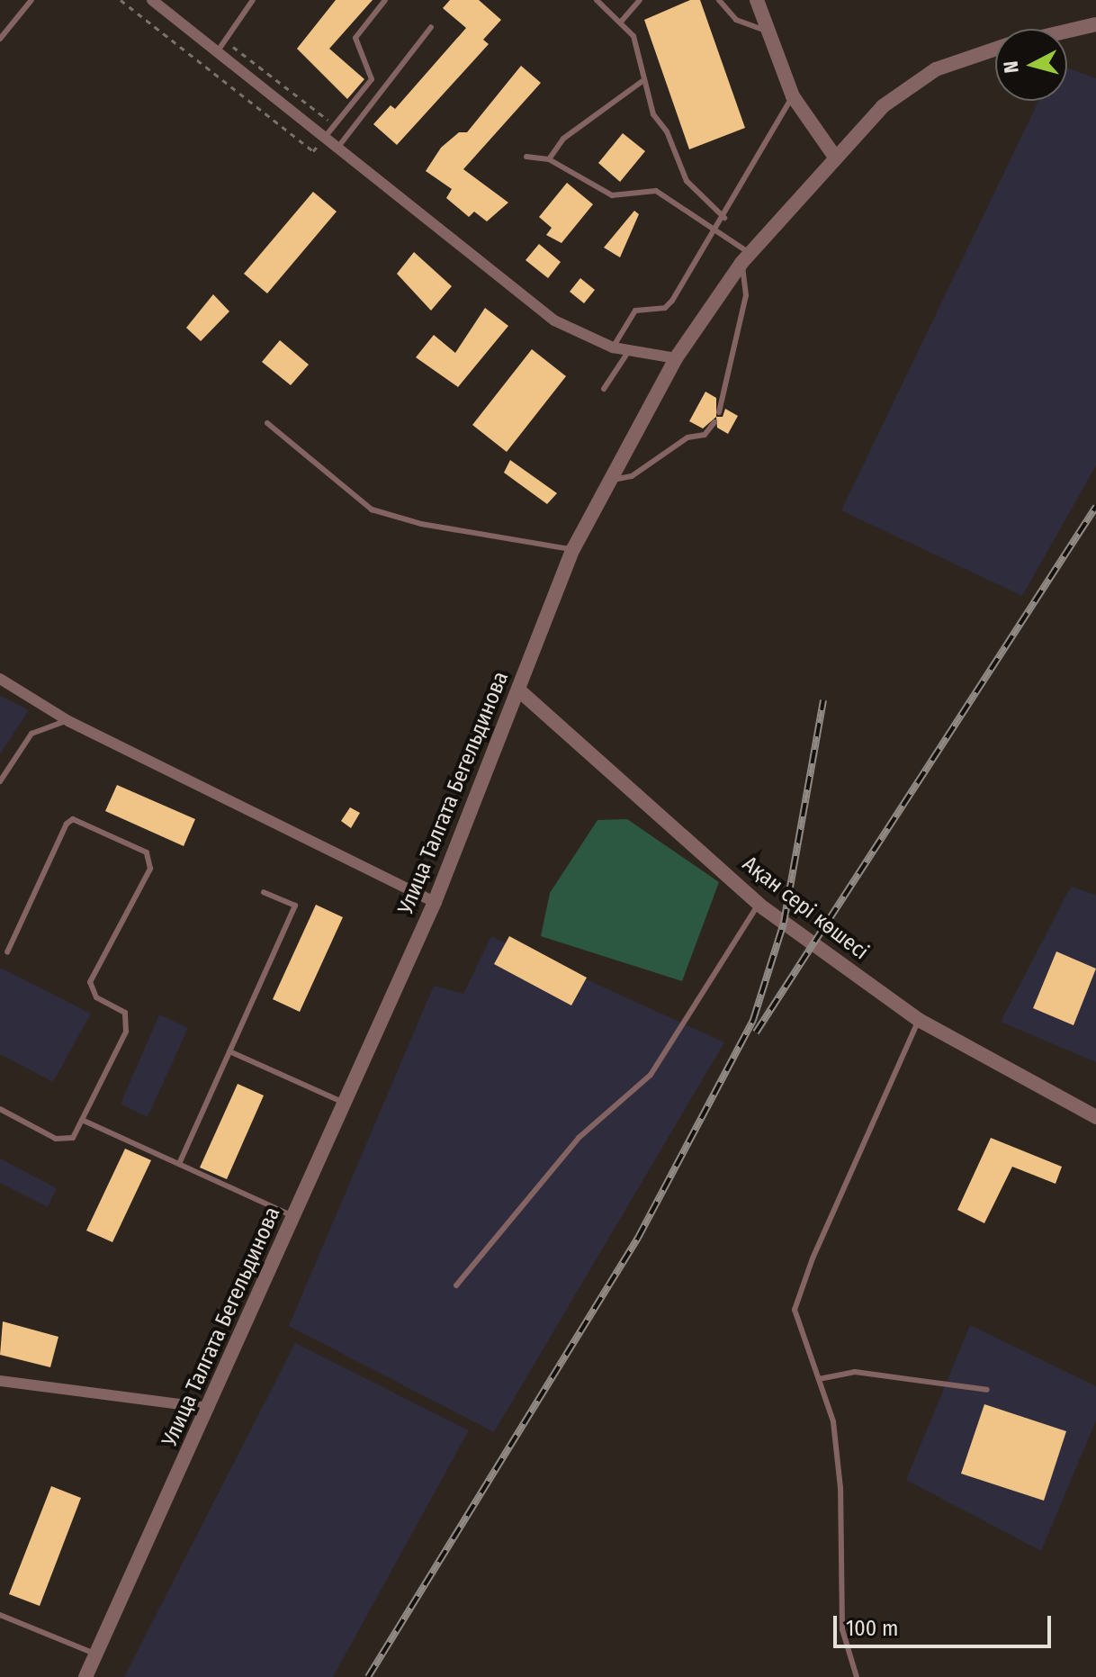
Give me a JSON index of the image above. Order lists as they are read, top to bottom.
{
  "streets": {
    "street": ["Улица Талгата Бегельдинова", "Ақан сері көшесі"]
  },
  "crossings": [
    ["Улица Талгата Бегельдинова", "Ақан сері көшесі"]
  ],
  "scale_bar": "100 m",
  "north": "left"
}
